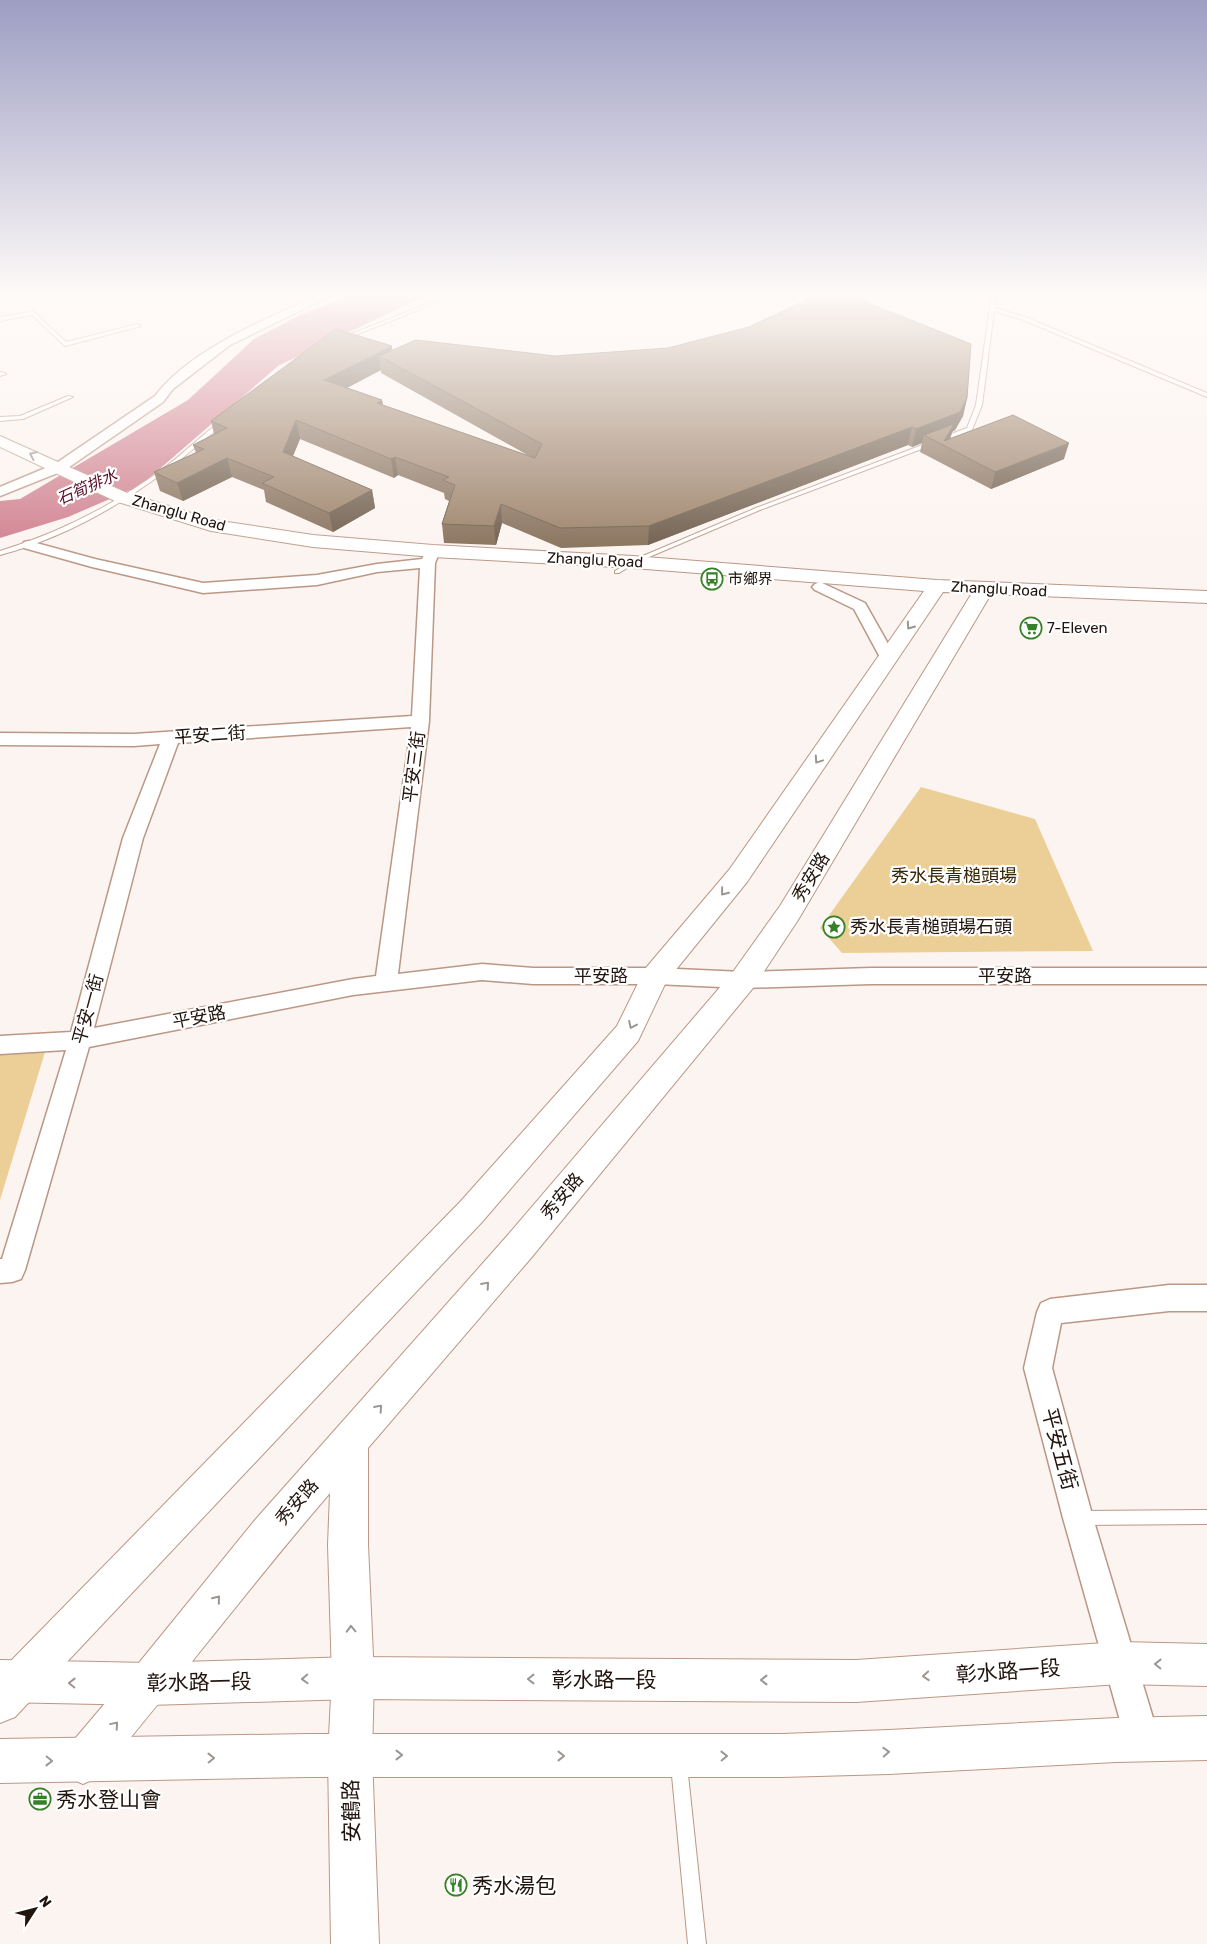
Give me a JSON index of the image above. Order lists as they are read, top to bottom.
{
  "streets": {
    "main road": [
      "Zhanglu Road",
      "秀安路",
      "彰水路一段",
      "安鶴路"
    ],
    "street": [
      "平安二街",
      "平安三街",
      "平安路",
      "平安一街",
      "平安五街"
    ]
  },
  "crossings": [
    ["Zhanglu Road", "平安三街"],
    ["Zhanglu Road", "秀安路"],
    ["平安二街", "平安三街"],
    ["平安二街", "平安一街"],
    ["平安三街", "平安路"],
    ["秀安路", "平安路"],
    ["秀安路", "彰水路一段"],
    ["秀安路", "安鶴路"],
    ["平安路", "平安一街"],
    ["平安五街", "彰水路一段"],
    ["彰水路一段", "安鶴路"]
  ],
  "one_way": ["安鶴路"],
  "water": ["石筍排水"],
  "parks": ["秀水長青槌頭場"],
  "places": {
    "bus stop": ["市鄉界"],
    "supermarket": ["7-Eleven"],
    "place": ["秀水長青槌頭場石頭"],
    "office": ["秀水登山會"],
    "restaurant": ["秀水湯包"]
  },
  "north": "top right"
}
